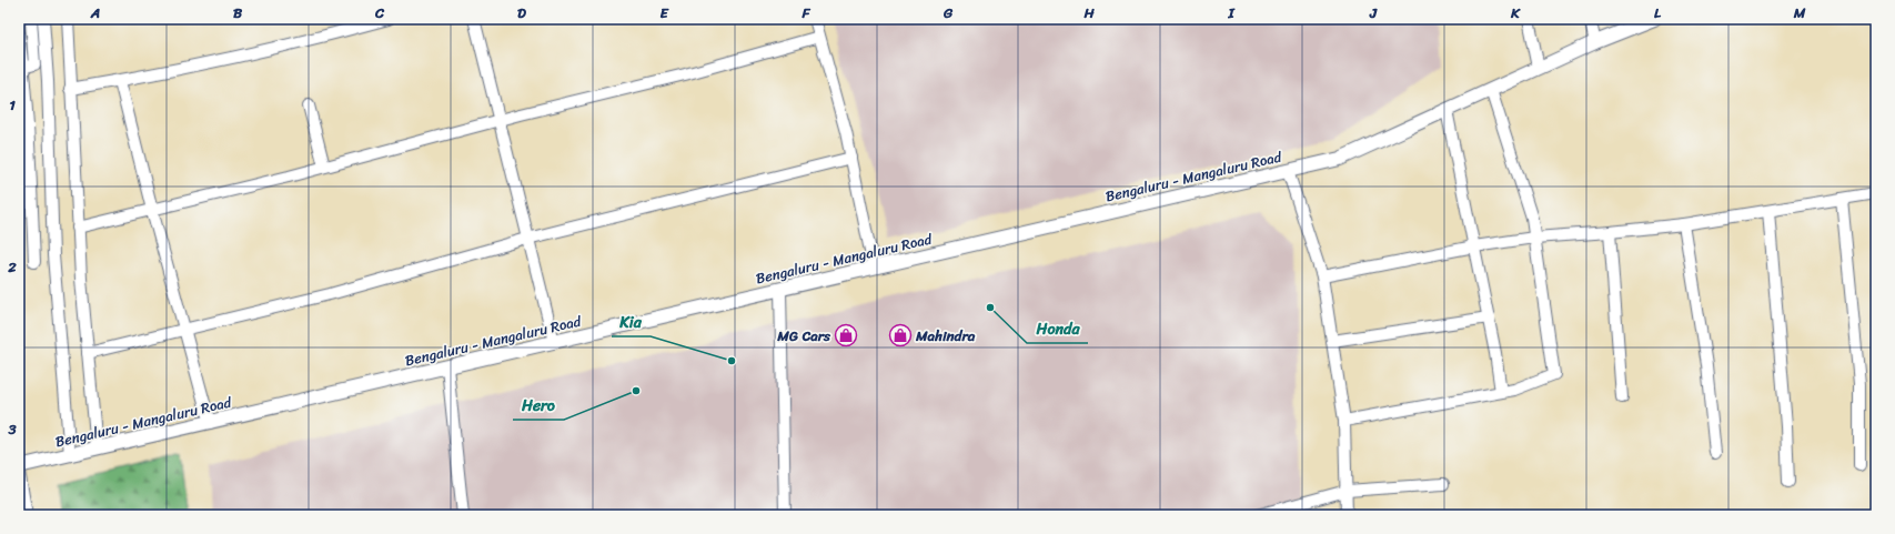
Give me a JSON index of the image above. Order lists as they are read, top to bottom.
{
  "streets": {
    "street": ["Bengaluru - Mangaluru Road"]
  },
  "places": {
    "other": ["Honda", "Kia", "Hero"],
    "shop": ["MG Cars", "Mahindra"]
  },
  "grid": {
    "columns": [
      "A",
      "B",
      "C",
      "D",
      "E",
      "F",
      "G",
      "H",
      "I",
      "J",
      "K",
      "L",
      "M"
    ],
    "rows": ["1", "2", "3"]
  }
}
